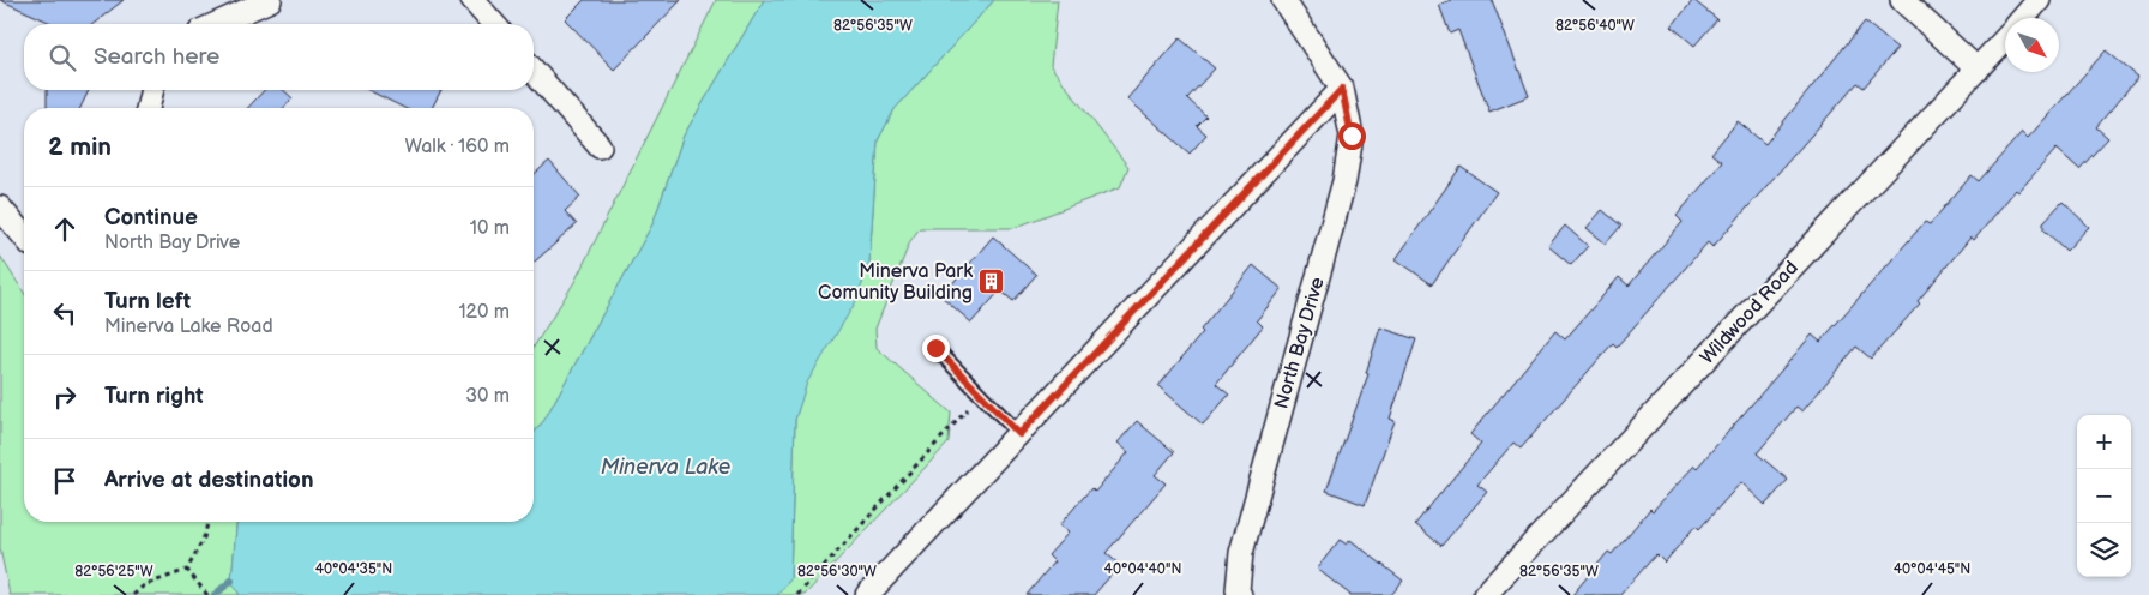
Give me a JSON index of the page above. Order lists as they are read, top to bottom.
{
  "streets": {
    "street": ["Wildwood Road", "North Bay Drive"]
  },
  "water": ["Minerva Lake"],
  "places": {
    "building": ["Minerva Park Comunity Building"]
  },
  "north": "bottom right",
  "page": {
    "search": "Search here",
    "heading": ["2 min", "Walk · 160 m"],
    "list": [
      ["Continue", "North Bay Drive", "10 m"],
      ["Turn left", "Minerva Lake Road", "120 m"],
      ["Turn right", "30 m"],
      "Arrive at destination"
    ],
    "map_buttons": ["+", "−"]
  },
  "coordinates": [
    "82°56'35\"W",
    "82°56'40\"W",
    "40°04'35\"N",
    "40°04'40\"N",
    "40°04'45\"N",
    "82°56'25\"W",
    "82°56'30\"W"
  ]
}
